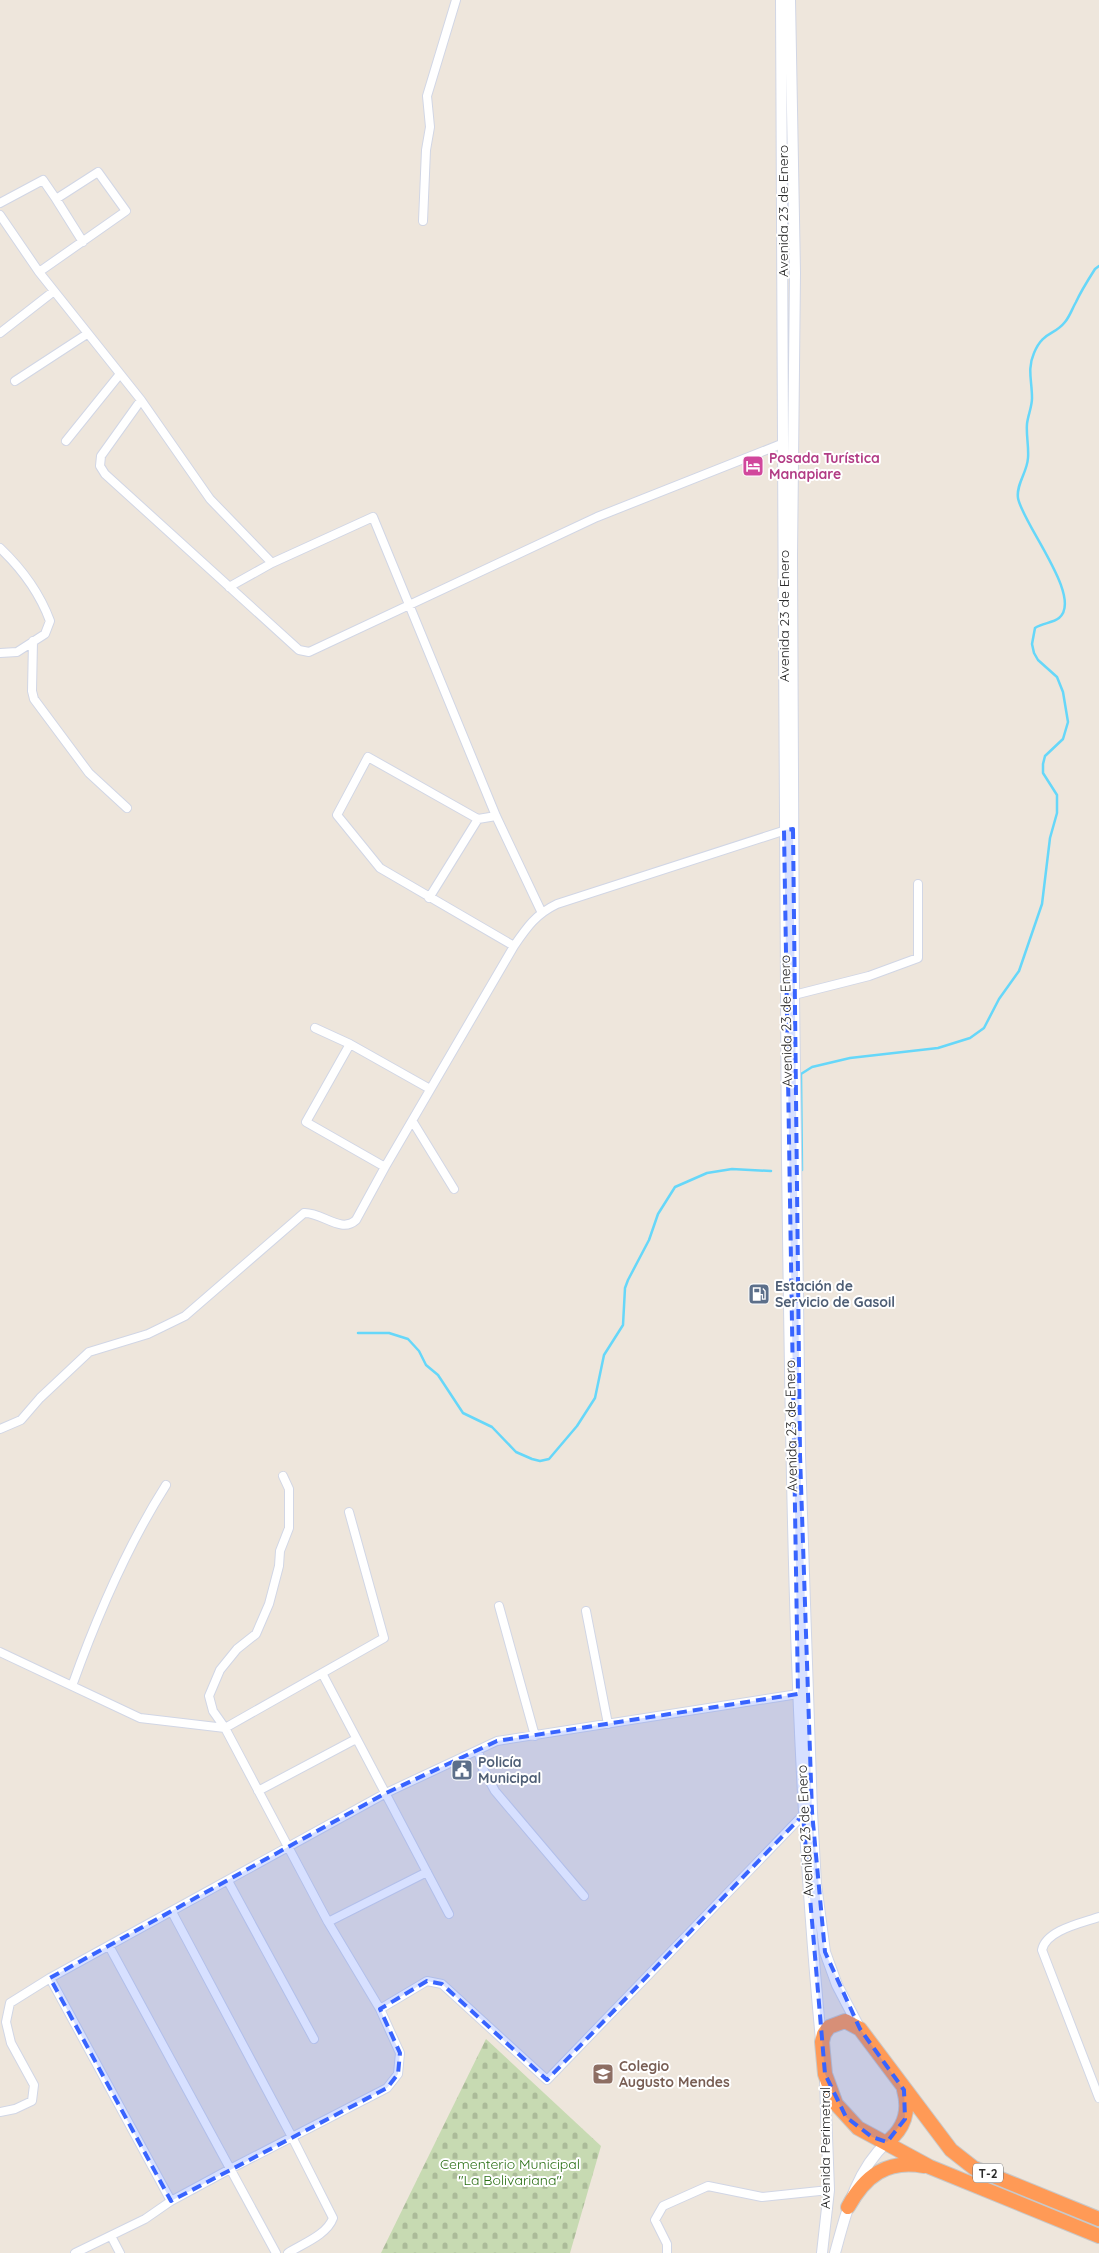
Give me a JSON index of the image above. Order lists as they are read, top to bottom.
{
  "streets": {
    "highway": ["T-2"],
    "main road": ["Avenida 23 de Enero", "Avenida Perimetral"]
  },
  "crossings": [
    ["Avenida 23 de Enero", "T-2"],
    ["Avenida Perimetral", "T-2"]
  ],
  "parks": ["Cementerio Municipal \"La Bolivariana\""],
  "places": {
    "hotel": ["Posada Turística Manapiare"],
    "fuel station": ["Estación de Servicio de Gasoil"],
    "public building": ["Policía Municipal"],
    "school or university": ["Colegio Augusto Mendes"]
  }
}
